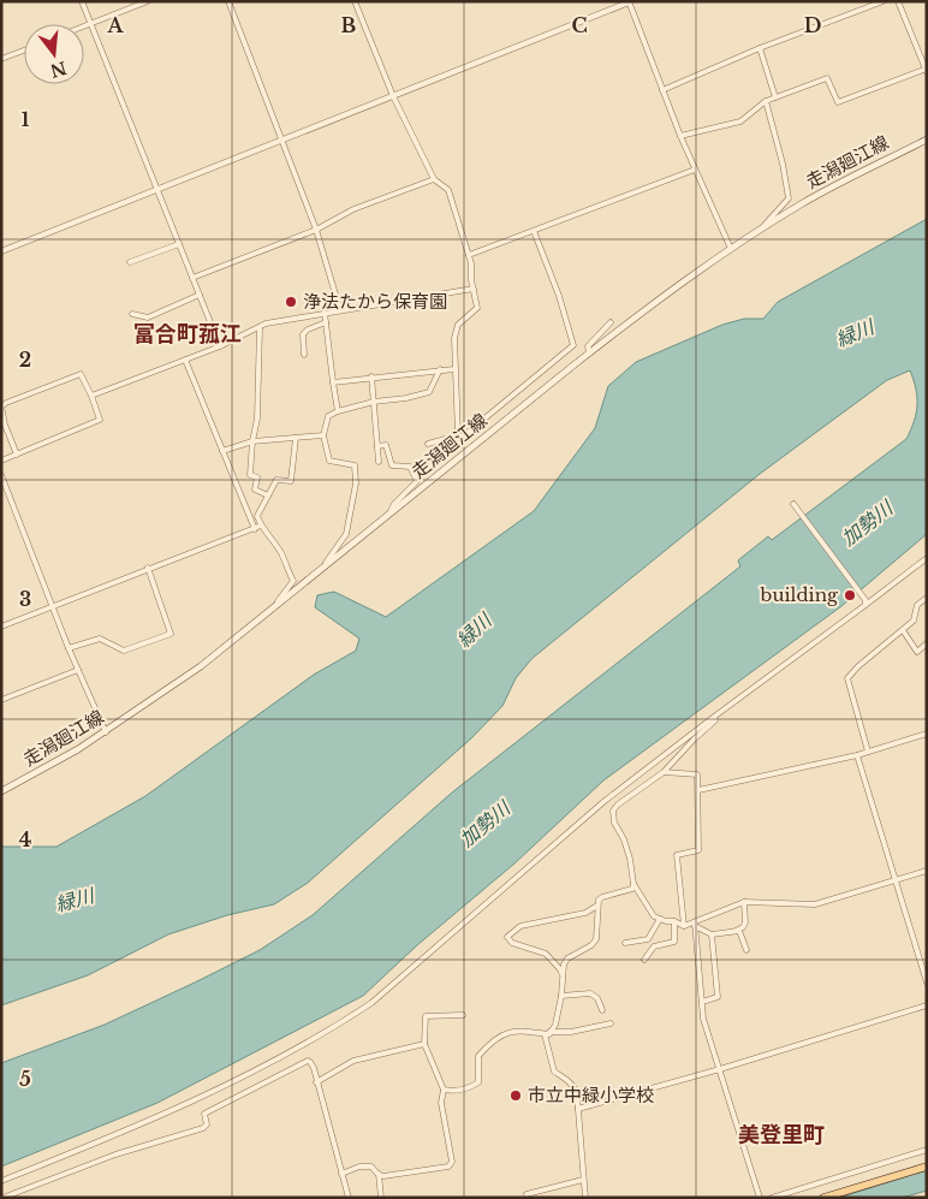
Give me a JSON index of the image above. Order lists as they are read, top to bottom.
{
  "streets": {
    "main road": ["走潟廻江線"]
  },
  "districts": ["富合町菰江", "美登里町"],
  "water": ["緑川", "加勢川"],
  "places": ["浄法たから保育園", "building", "市立中緑小学校"],
  "north": "bottom",
  "grid": {
    "columns": [
      "A",
      "B",
      "C",
      "D"
    ],
    "rows": [
      "1",
      "2",
      "3",
      "4",
      "5"
    ]
  }
}
